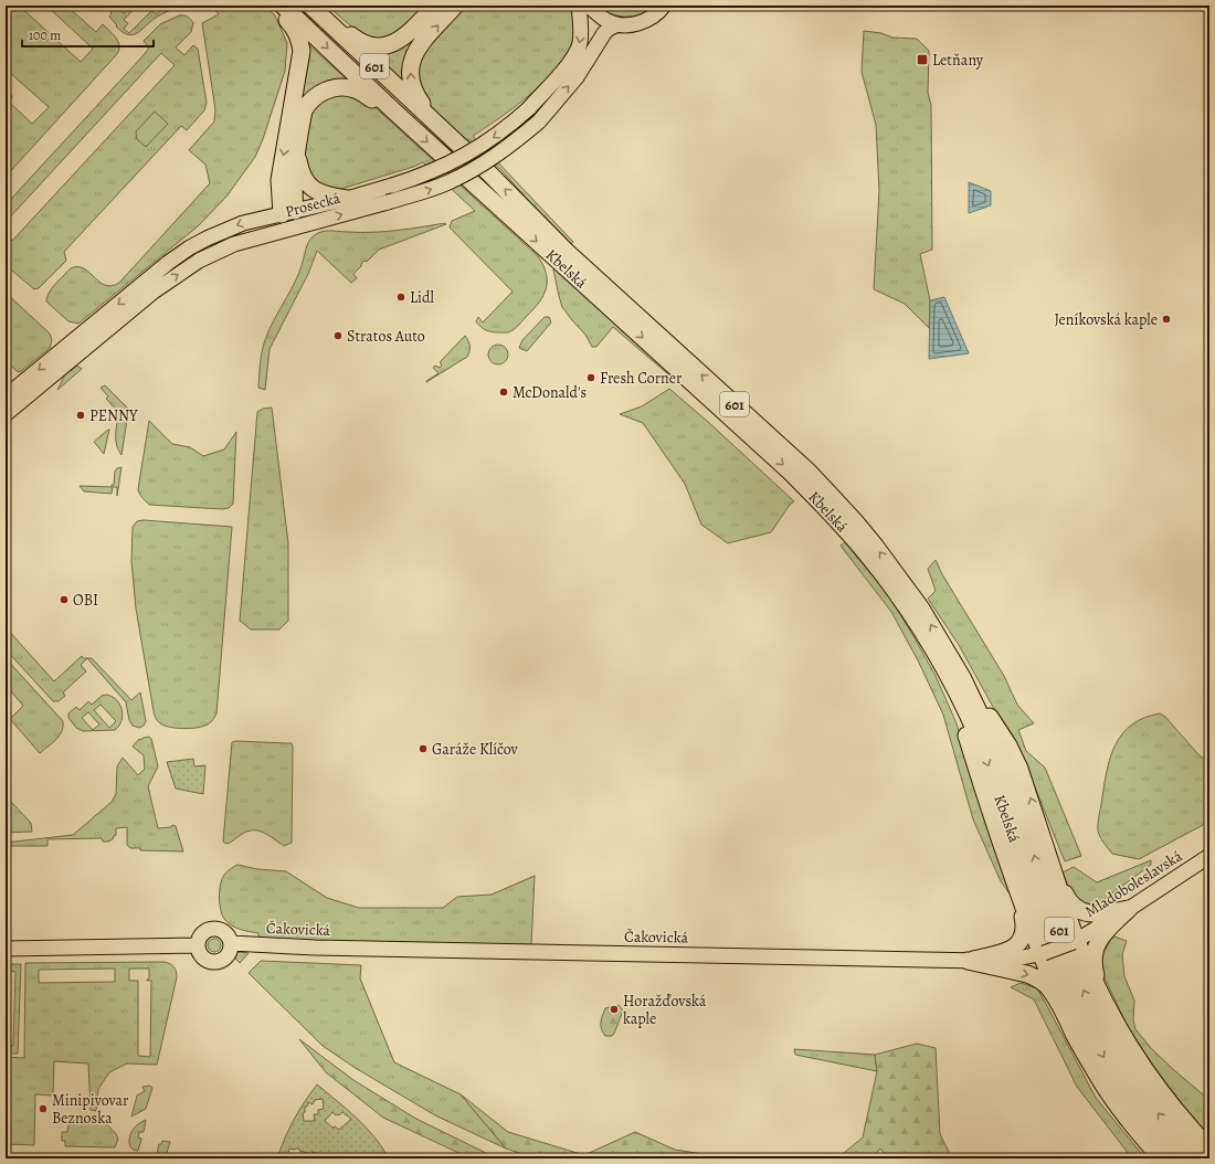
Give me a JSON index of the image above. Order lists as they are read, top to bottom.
{
  "streets": {
    "highway": ["601", "Kbelská"],
    "main road": ["Prosecká", "Mladoboleslavská", "Čakovická"]
  },
  "crossings": [
    ["Mladoboleslavská", "Čakovická"]
  ],
  "places": {
    "transit": ["Letňany"],
    "other": [
      "Lidl",
      "Jeníkovská kaple",
      "Stratos Auto",
      "Fresh Corner",
      "McDonald's",
      "PENNY",
      "OBI",
      "Garáže Klíčov",
      "Horažďovská kaple",
      "Minipivovar Beznoska"
    ]
  },
  "scale_bar": "100 m"
}
